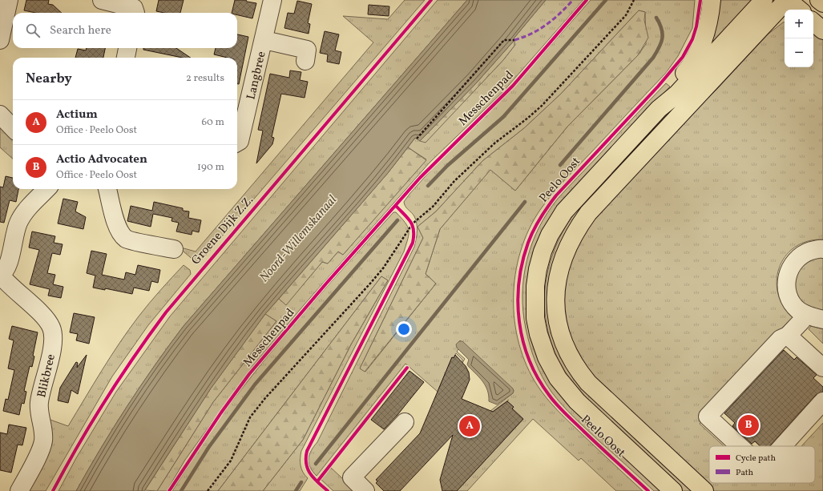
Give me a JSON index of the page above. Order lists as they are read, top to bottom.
{
  "streets": {
    "main road": ["Peelo Oost"],
    "street": ["Langbree", "Blikbree"],
    "cycle path": ["Messchenpad", "Groene Dijk Z.Z."]
  },
  "water": ["Noord-Willemskanaal"],
  "legend": ["Cycle path", "Path"],
  "page": {
    "map_buttons": ["+", "−"],
    "search": "Search here",
    "heading": ["Nearby", "2 results"],
    "list": [
      {
        "mark": "A",
        "name": "Actium",
        "note": "Office · Peelo Oost",
        "value": "60 m"
      },
      {
        "mark": "B",
        "name": "Actio Advocaten",
        "note": "Office · Peelo Oost",
        "value": "190 m"
      }
    ],
    "pins": ["B", "A"]
  }
}
